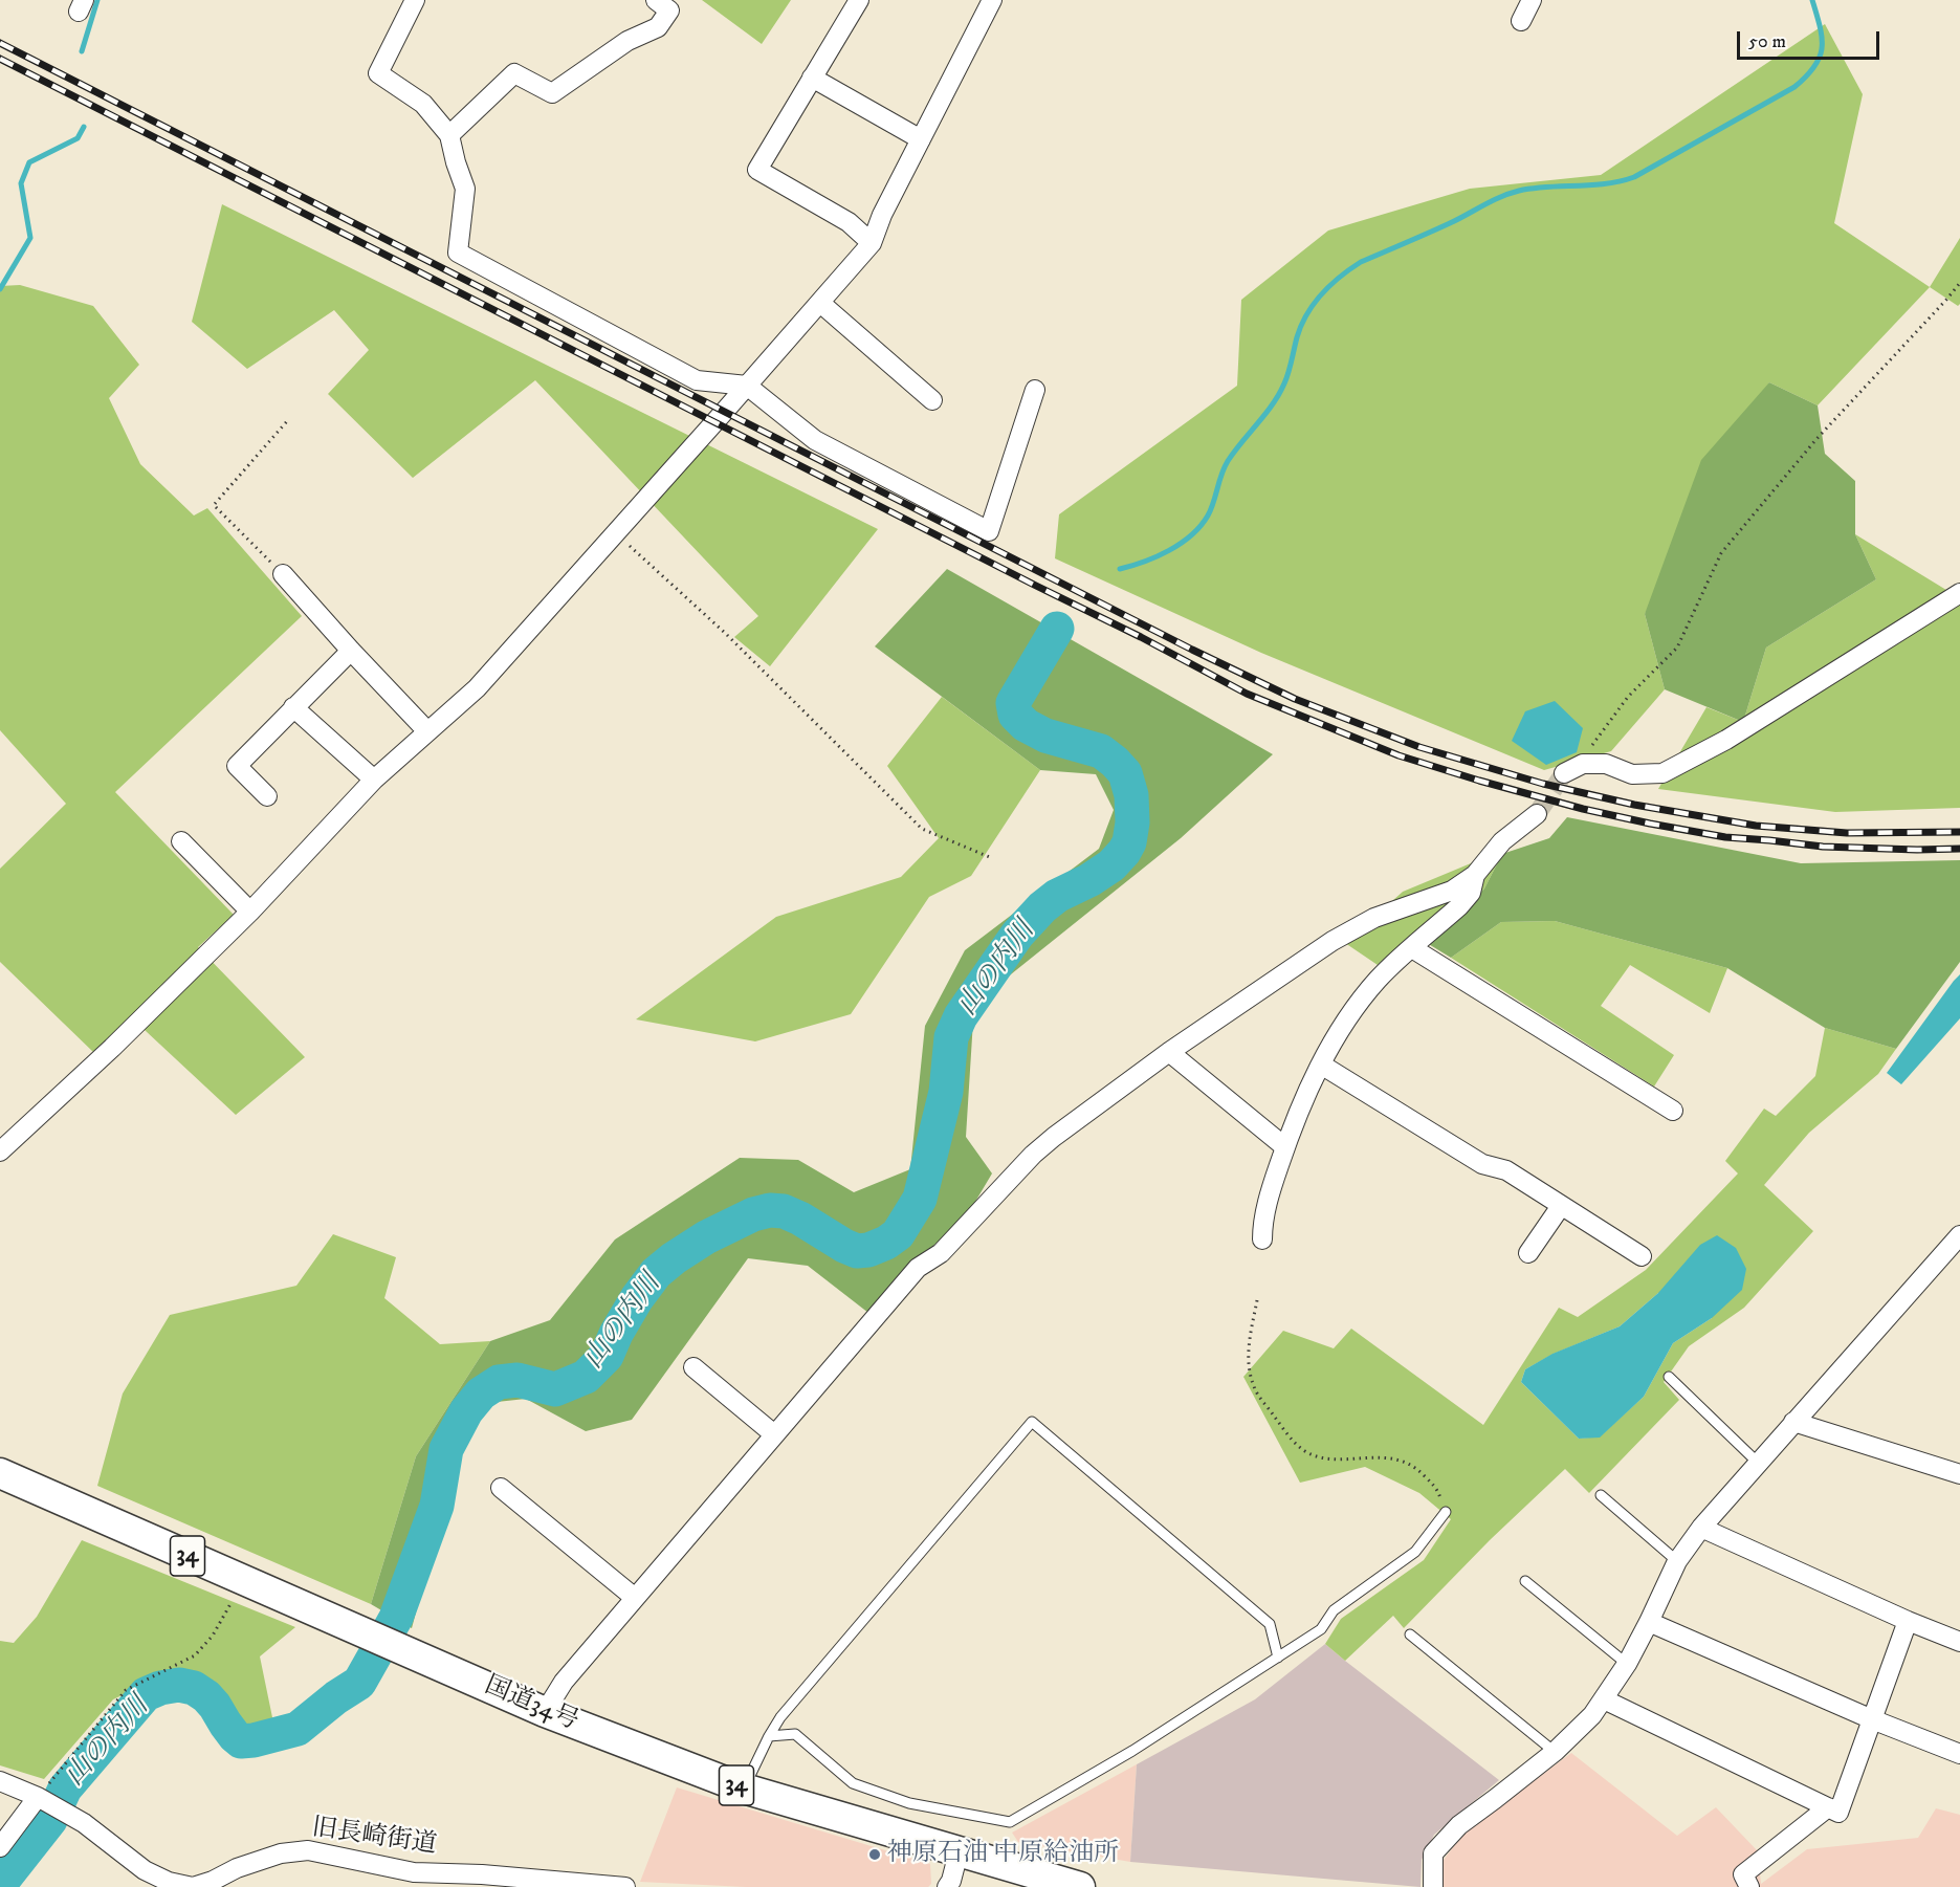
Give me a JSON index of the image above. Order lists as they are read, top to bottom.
{
  "streets": {
    "highway": ["34", "国道34号"],
    "street": ["旧長崎街道"]
  },
  "water": ["山の内川"],
  "places": ["神原石油 中原給油所"],
  "scale_bar": "50 m"
}
